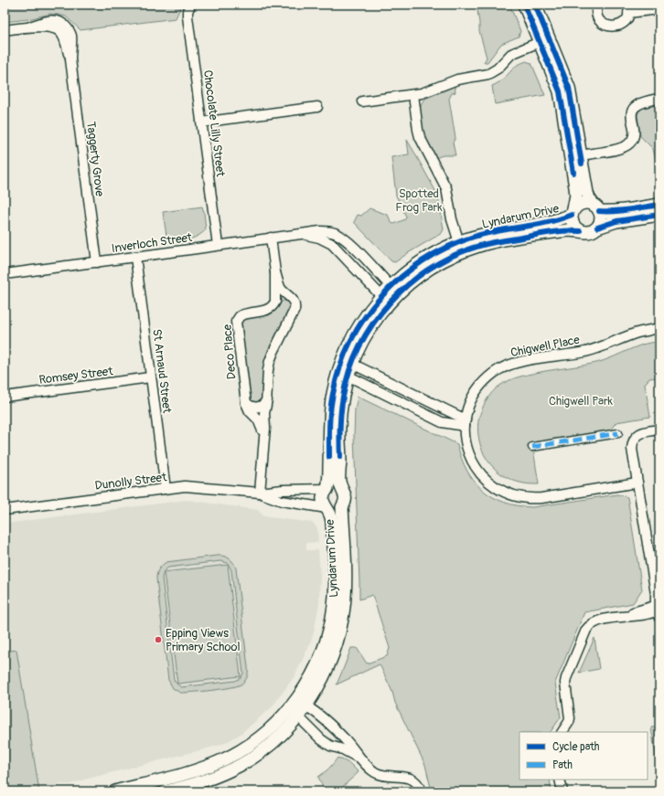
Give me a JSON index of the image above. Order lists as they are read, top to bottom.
{
  "streets": {
    "street": [
      "Chocolate Lilly Street",
      "Taggerty Grove",
      "Lyndarum Drive",
      "Inverloch Street",
      "Chigwell Place",
      "Deco Place",
      "St Arnaud Street",
      "Romsey Street",
      "Dunolly Street"
    ]
  },
  "crossings": [
    ["Chocolate Lilly Street", "Inverloch Street"],
    ["Taggerty Grove", "Inverloch Street"],
    ["Lyndarum Drive", "Inverloch Street"],
    ["Lyndarum Drive", "Dunolly Street"],
    ["Inverloch Street", "St Arnaud Street"],
    ["Deco Place", "Dunolly Street"],
    ["St Arnaud Street", "Romsey Street"],
    ["St Arnaud Street", "Dunolly Street"]
  ],
  "parks": ["Spotted Frog Park", "Chigwell Park"],
  "places": ["Epping Views Primary School"],
  "legend": ["Cycle path", "Path"]
}
